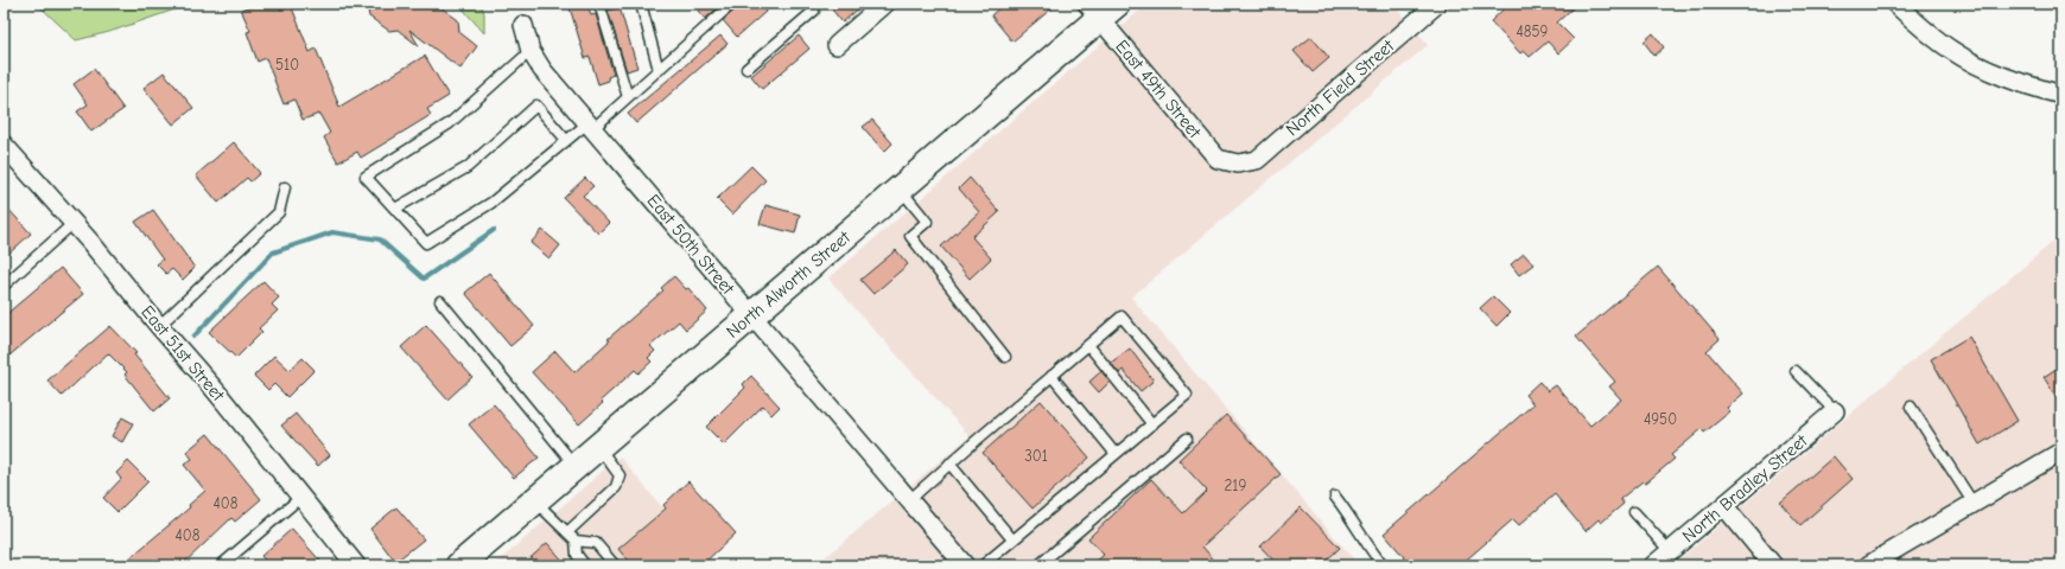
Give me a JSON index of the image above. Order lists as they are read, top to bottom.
{
  "streets": {
    "street": [
      "North Field Street",
      "East 49th Street",
      "East 50th Street",
      "North Alworth Street",
      "East 51st Street",
      "North Bradley Street"
    ]
  },
  "crossings": [
    ["North Field Street", "East 49th Street"],
    ["East 49th Street", "North Alworth Street"],
    ["East 50th Street", "North Alworth Street"]
  ],
  "house_numbers": [
    "4859",
    "510",
    "4950",
    "301",
    "219",
    "408",
    "408"
  ]
}
